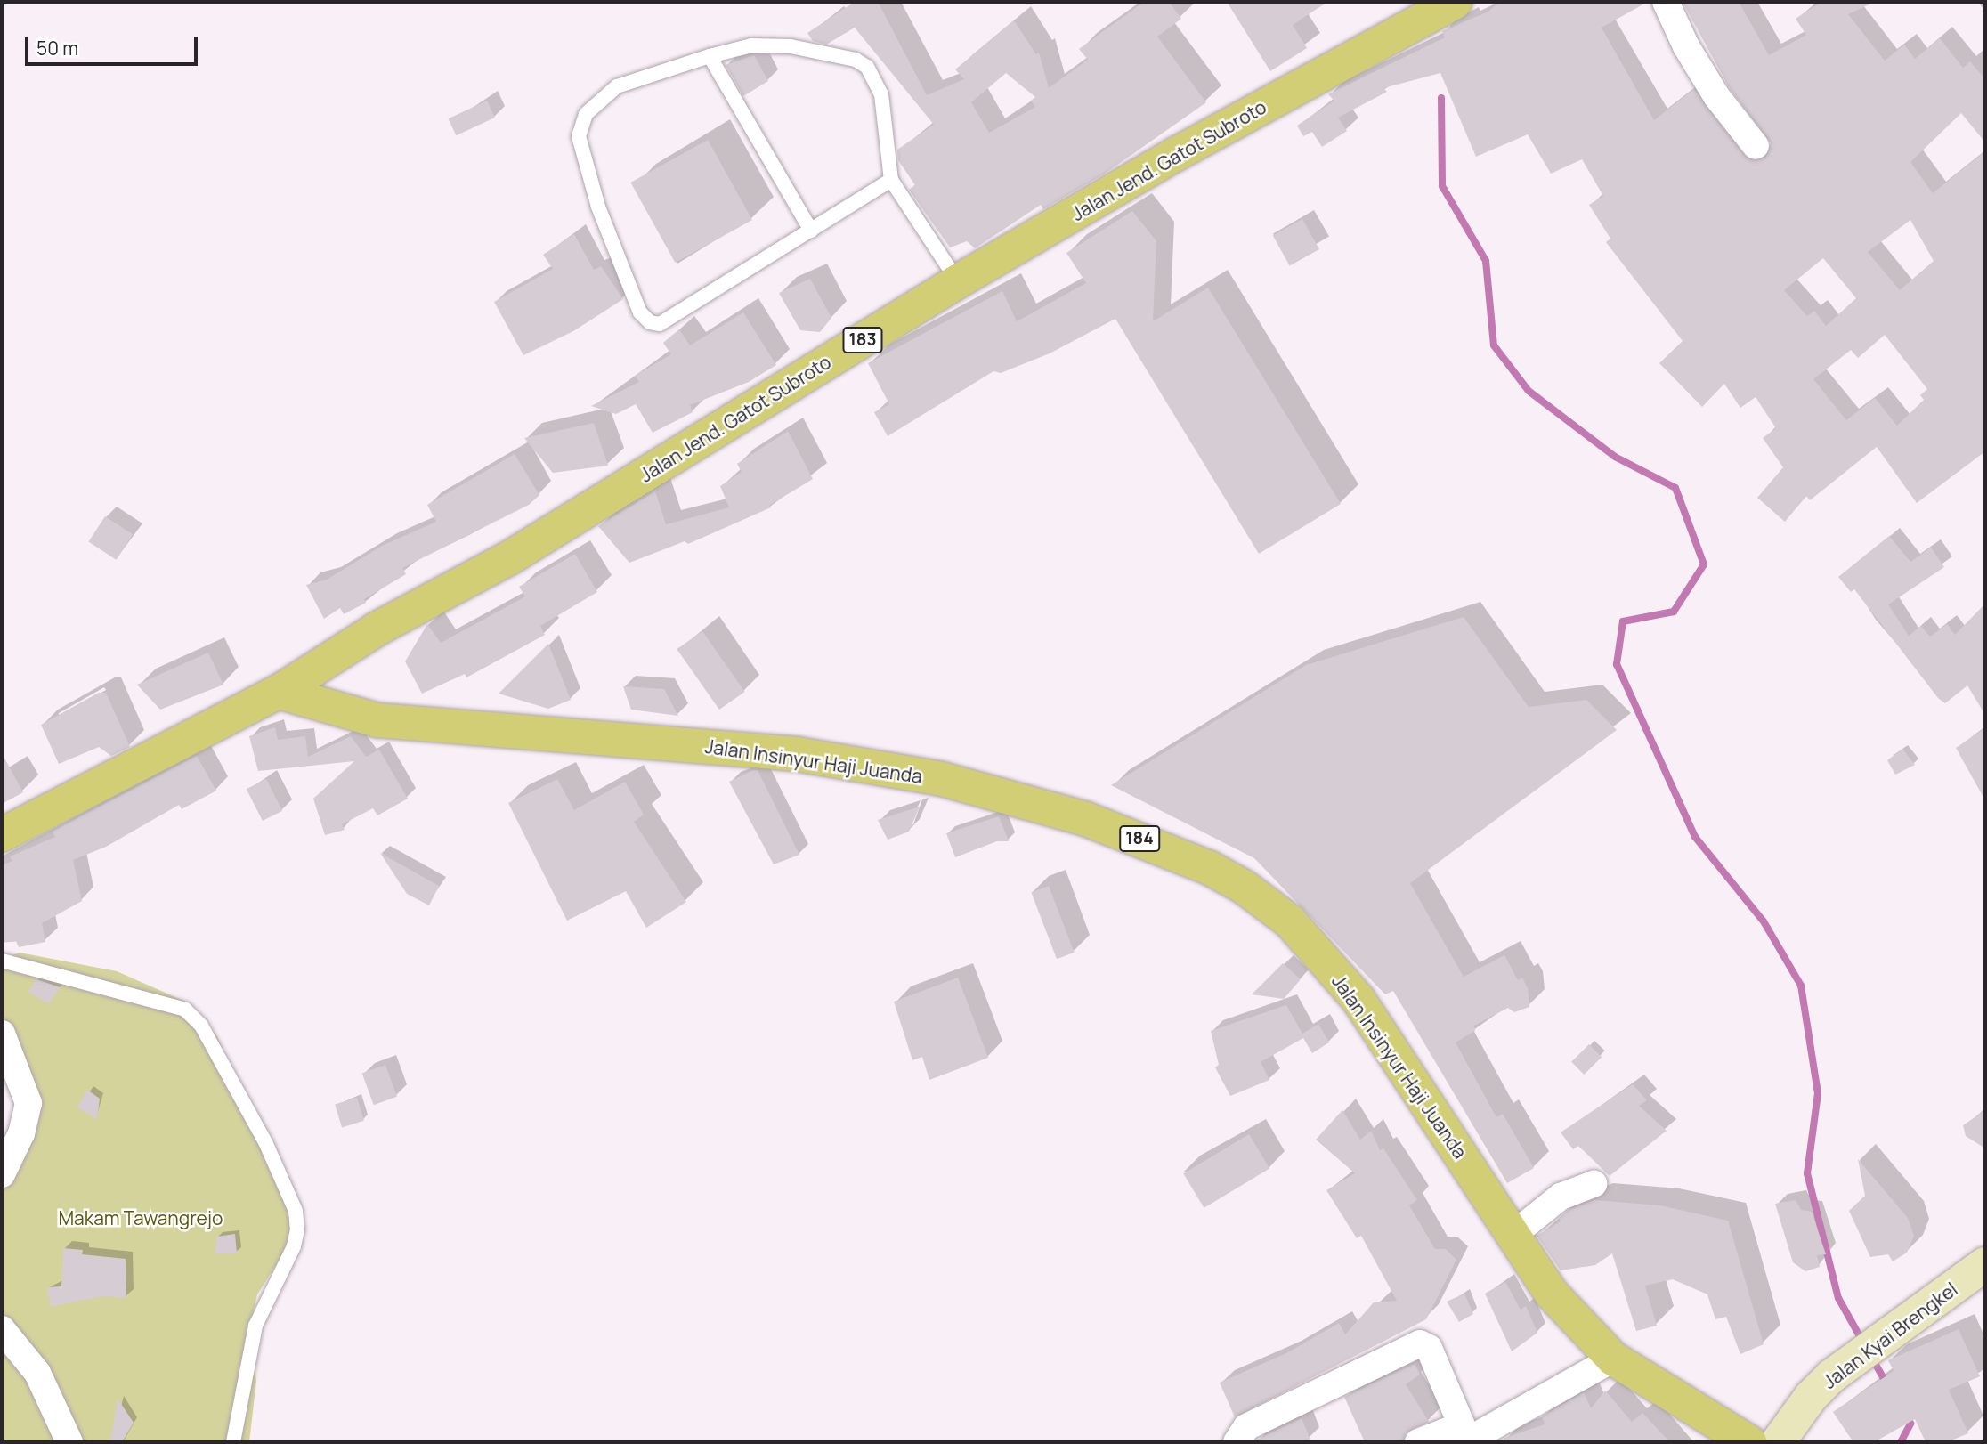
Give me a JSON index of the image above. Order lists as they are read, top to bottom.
{
  "streets": {
    "main road": [
      "Jalan Jend. Gatot Subroto",
      "183",
      "Jalan Insinyur Haji Juanda",
      "184",
      "Jalan Kyai Brengkel"
    ]
  },
  "crossings": [
    ["Jalan Jend. Gatot Subroto", "Jalan Insinyur Haji Juanda"]
  ],
  "parks": ["Makam Tawangrejo"],
  "scale_bar": "50 m"
}
